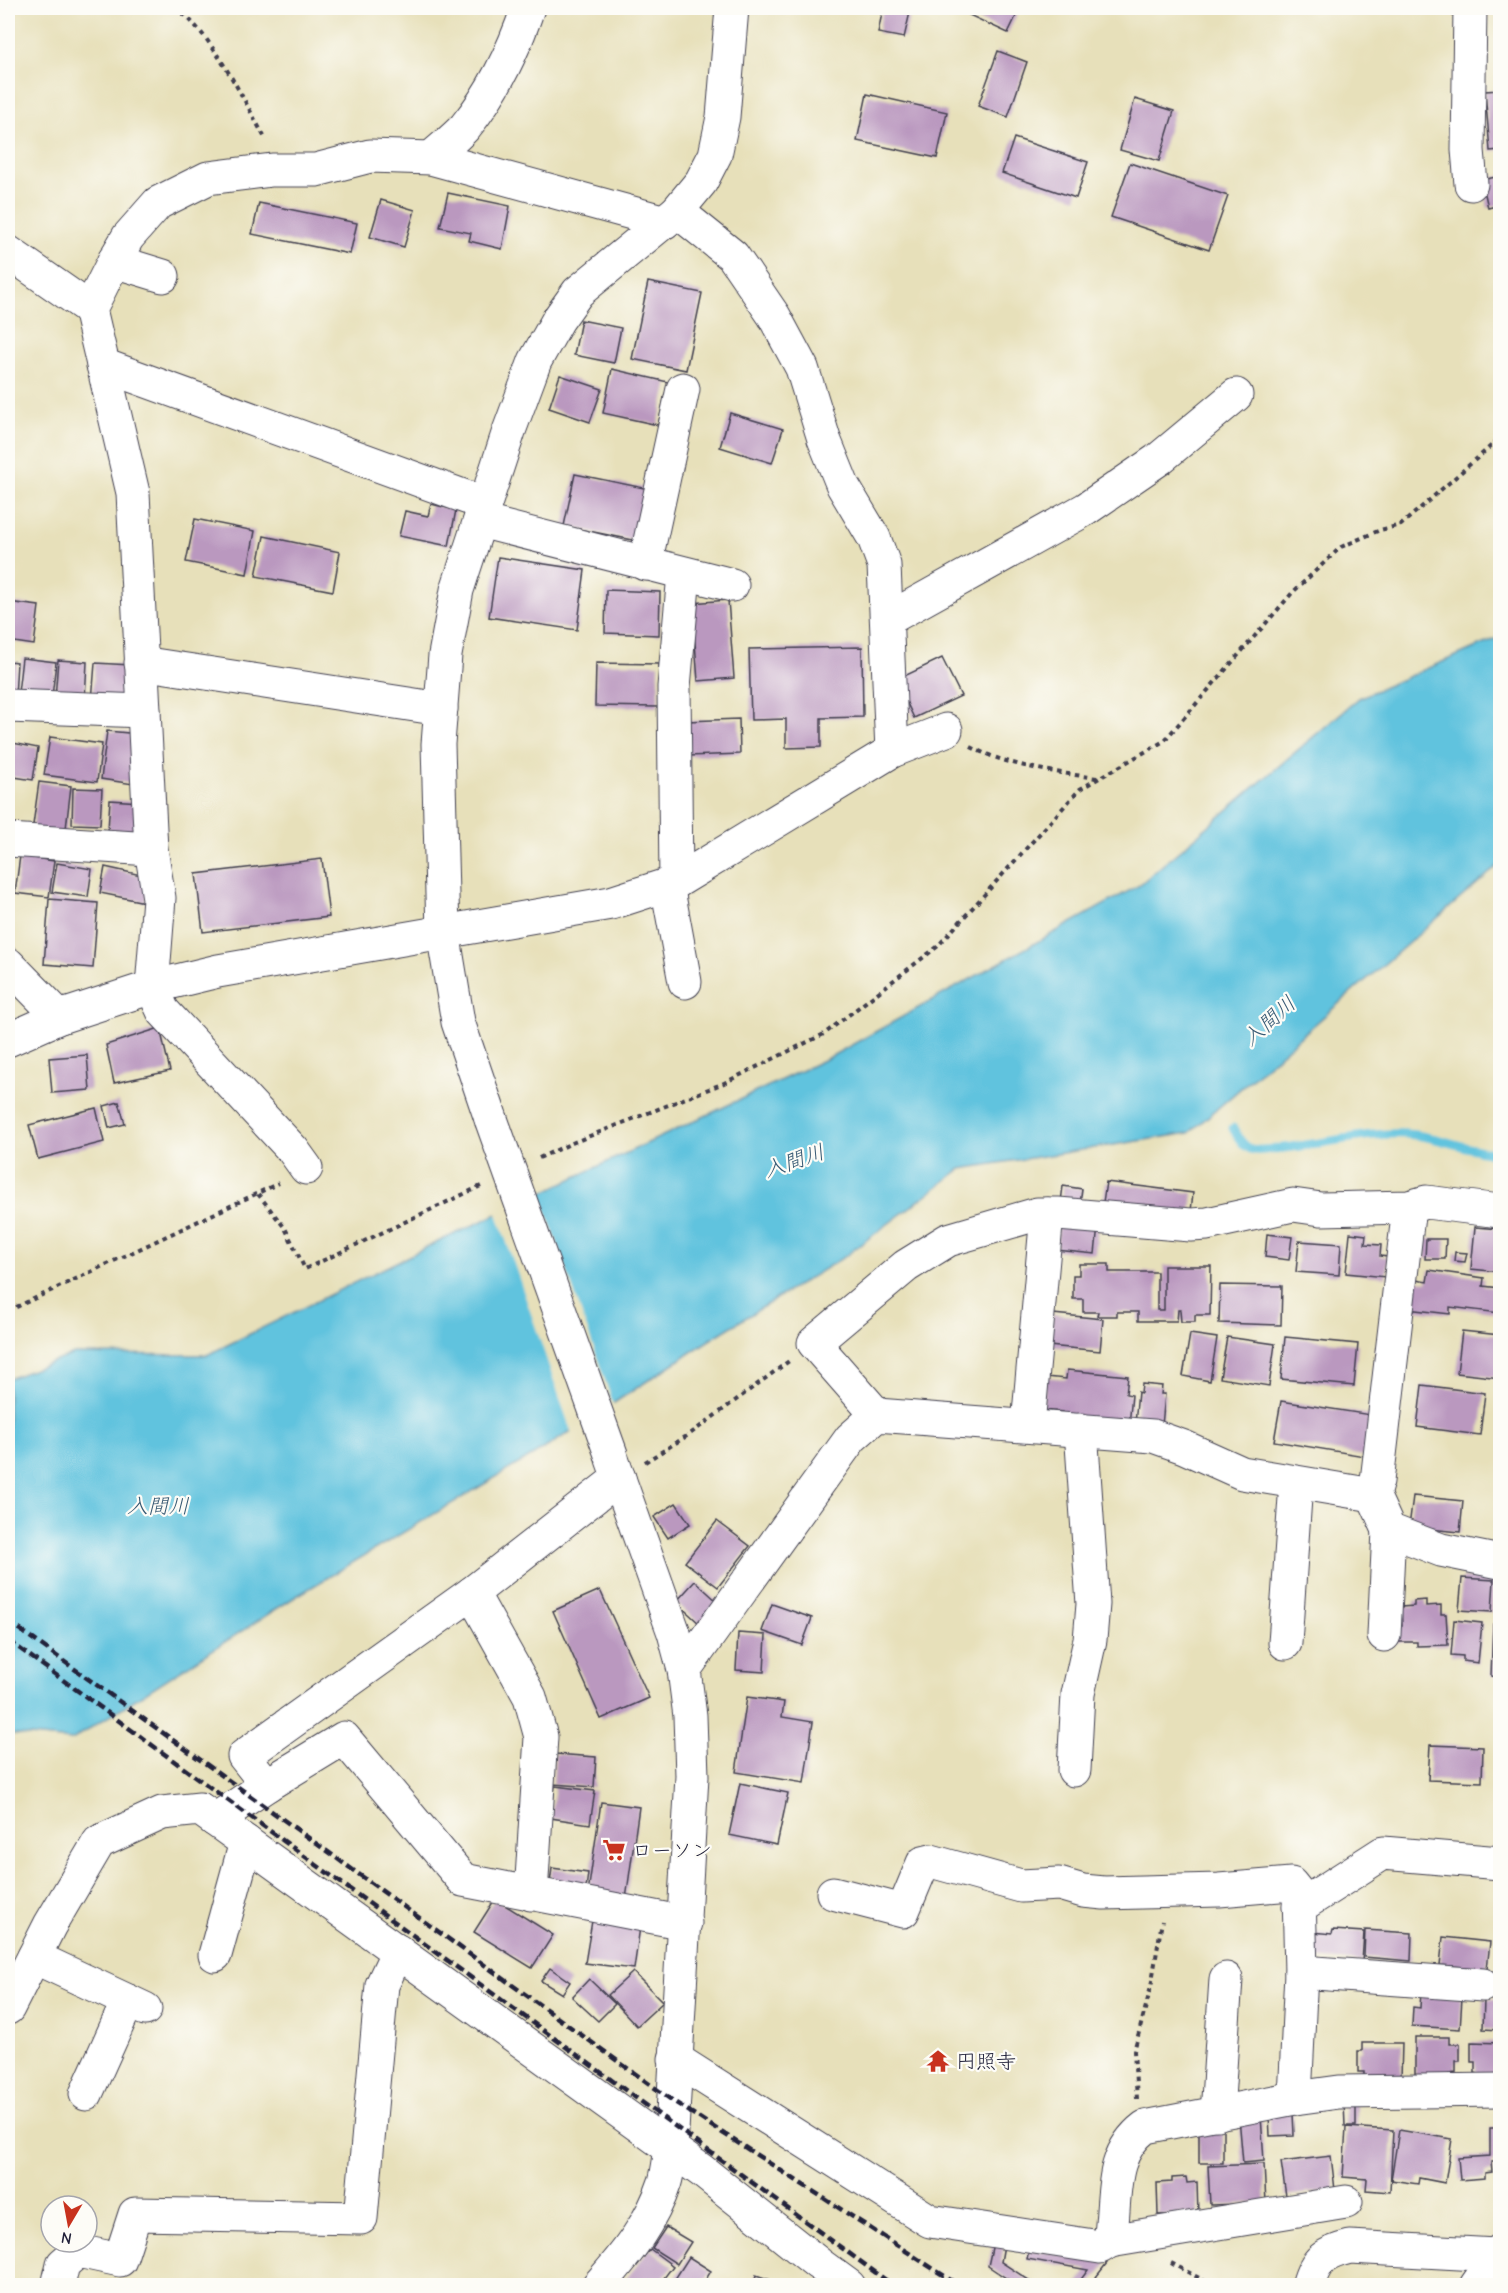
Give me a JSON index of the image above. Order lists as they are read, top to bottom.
{
  "water": ["入間川"],
  "places": {
    "supermarket": ["ローソン"],
    "temple": ["円照寺"]
  },
  "north": "bottom"
}
